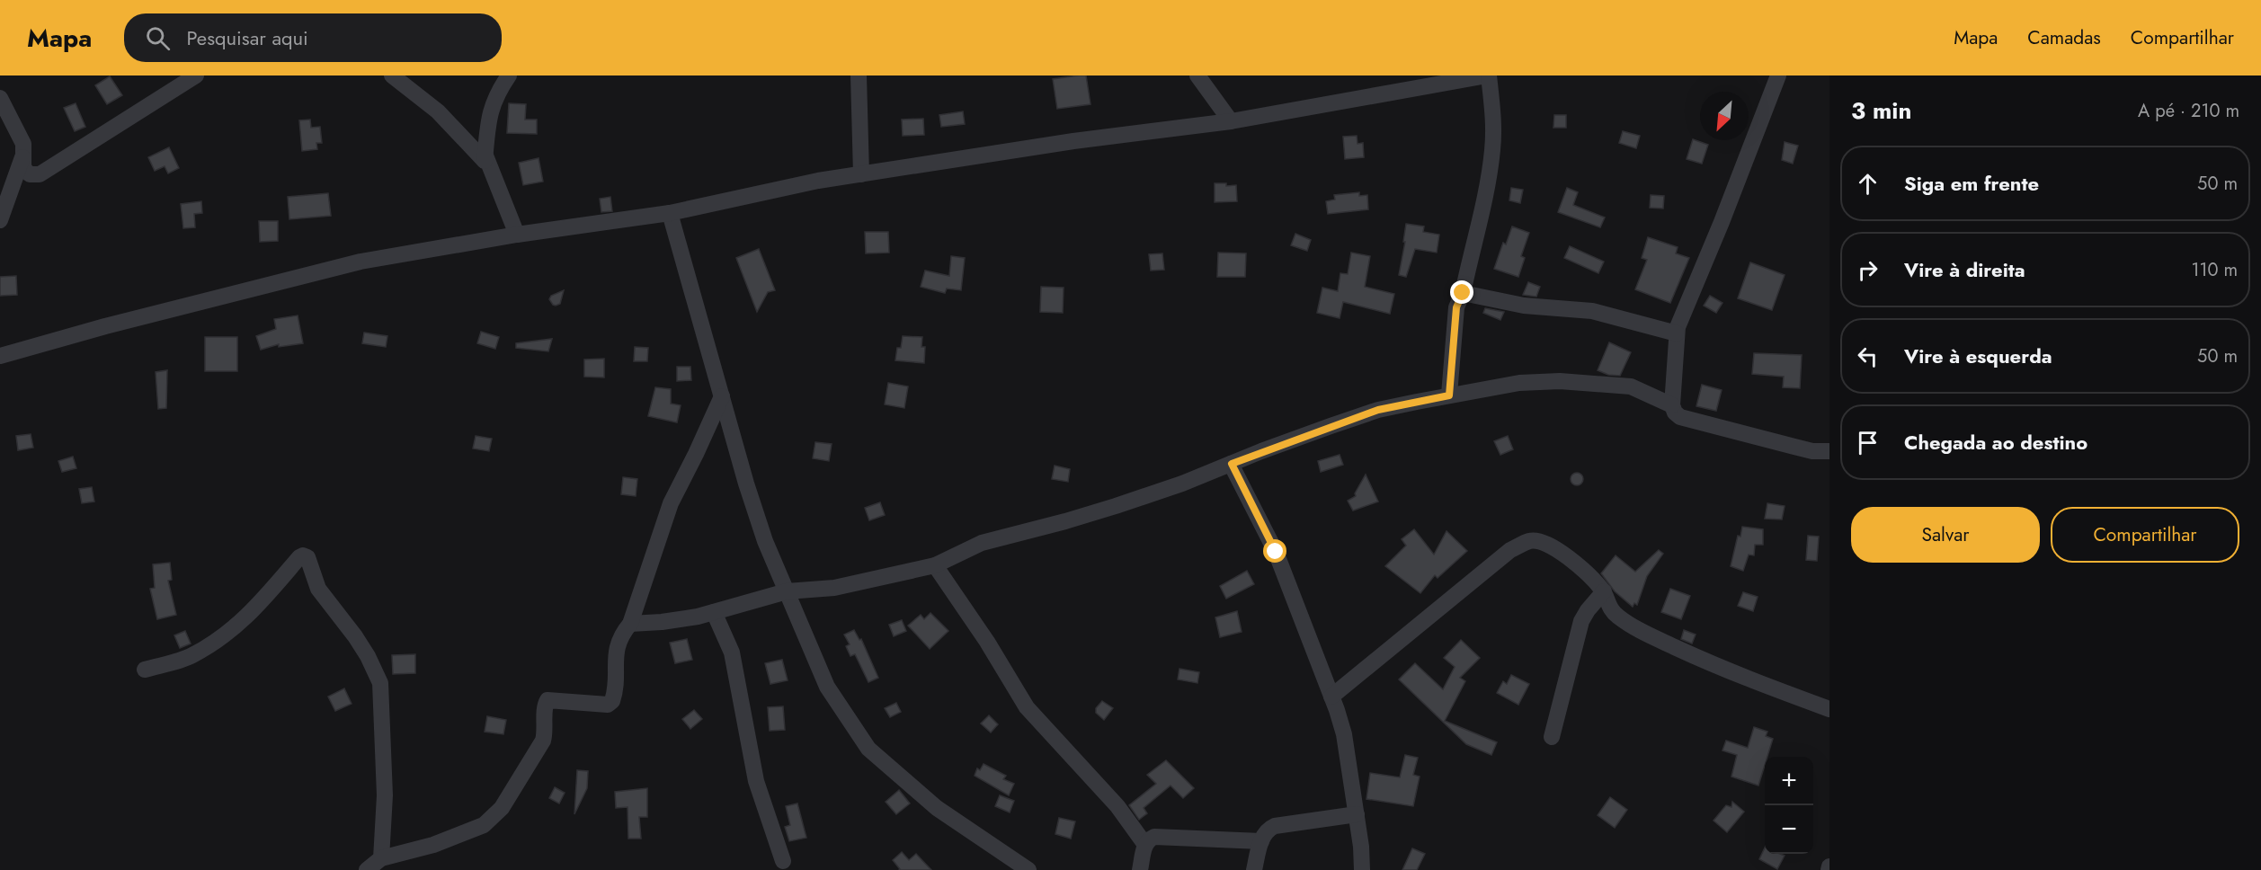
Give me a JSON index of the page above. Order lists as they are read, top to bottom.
{
  "north": "bottom left",
  "page": {
    "header": "Mapa",
    "search": "Pesquisar aqui",
    "nav": ["Mapa", "Camadas", "Compartilhar"],
    "heading": ["3 min", "A pé · 210 m"],
    "list": [
      ["Siga em frente", "50 m"],
      ["Vire à direita", "110 m"],
      ["Vire à esquerda", "50 m"],
      "Chegada ao destino"
    ],
    "buttons": ["Salvar", "Compartilhar"],
    "map_buttons": ["+", "−"]
  }
}
